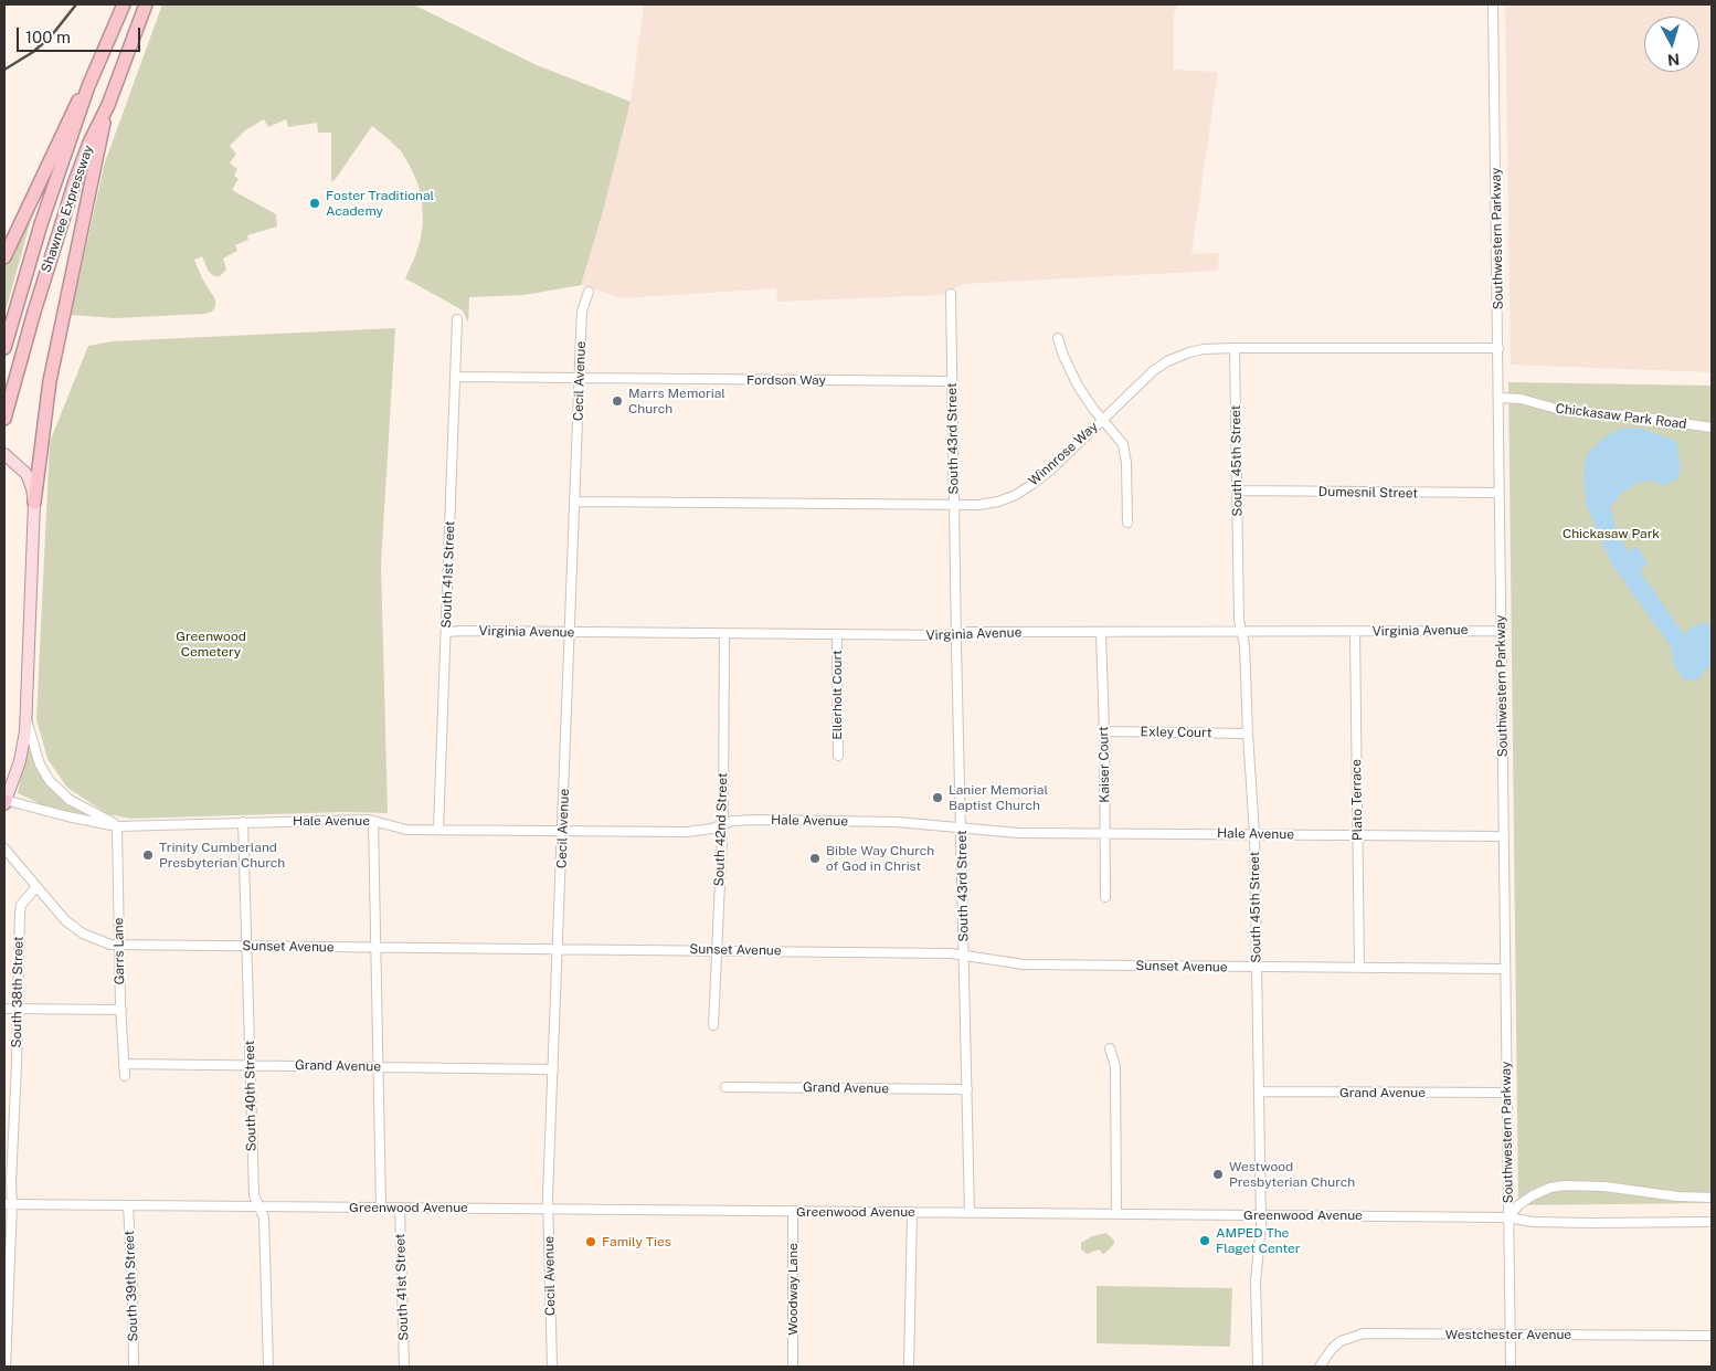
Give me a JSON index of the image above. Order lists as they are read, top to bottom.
{
  "streets": {
    "highway": ["Shawnee Expressway"],
    "street": [
      "Southwestern Parkway",
      "Fordson Way",
      "Cecil Avenue",
      "Chickasaw Park Road",
      "South 43rd Street",
      "Winnrose Way",
      "South 45th Street",
      "Dumesnil Street",
      "South 41st Street",
      "Virginia Avenue",
      "Ellerholt Court",
      "Exley Court",
      "Kaiser Court",
      "Plato Terrace",
      "Hale Avenue",
      "South 42nd Street",
      "Sunset Avenue",
      "Garrs Lane",
      "South 38th Street",
      "Grand Avenue",
      "South 40th Street",
      "Greenwood Avenue",
      "South 39th Street",
      "Woodway Lane",
      "Westchester Avenue"
    ]
  },
  "crossings": [
    ["Southwestern Parkway", "Chickasaw Park Road"],
    ["Southwestern Parkway", "Winnrose Way"],
    ["Southwestern Parkway", "Dumesnil Street"],
    ["Southwestern Parkway", "Virginia Avenue"],
    ["Southwestern Parkway", "Hale Avenue"],
    ["Southwestern Parkway", "Sunset Avenue"],
    ["Southwestern Parkway", "Grand Avenue"],
    ["Southwestern Parkway", "Greenwood Avenue"],
    ["Southwestern Parkway", "Westchester Avenue"],
    ["Fordson Way", "Cecil Avenue"],
    ["Fordson Way", "South 43rd Street"],
    ["Fordson Way", "South 41st Street"],
    ["Cecil Avenue", "Winnrose Way"],
    ["Cecil Avenue", "Virginia Avenue"],
    ["Cecil Avenue", "Hale Avenue"],
    ["Cecil Avenue", "Sunset Avenue"],
    ["Cecil Avenue", "Grand Avenue"],
    ["Cecil Avenue", "Greenwood Avenue"],
    ["South 43rd Street", "Winnrose Way"],
    ["South 43rd Street", "Virginia Avenue"],
    ["South 43rd Street", "Hale Avenue"],
    ["South 43rd Street", "Sunset Avenue"],
    ["South 43rd Street", "Grand Avenue"],
    ["South 43rd Street", "Greenwood Avenue"],
    ["Winnrose Way", "South 45th Street"],
    ["South 45th Street", "Dumesnil Street"],
    ["South 45th Street", "Virginia Avenue"],
    ["South 45th Street", "Exley Court"],
    ["South 45th Street", "Hale Avenue"],
    ["South 45th Street", "Sunset Avenue"],
    ["South 45th Street", "Grand Avenue"],
    ["South 45th Street", "Greenwood Avenue"],
    ["South 41st Street", "Virginia Avenue"],
    ["South 41st Street", "Hale Avenue"],
    ["South 41st Street", "Greenwood Avenue"],
    ["Virginia Avenue", "Ellerholt Court"],
    ["Virginia Avenue", "Kaiser Court"],
    ["Virginia Avenue", "Plato Terrace"],
    ["Virginia Avenue", "South 42nd Street"],
    ["Exley Court", "Kaiser Court"],
    ["Kaiser Court", "Hale Avenue"],
    ["Plato Terrace", "Hale Avenue"],
    ["Plato Terrace", "Sunset Avenue"],
    ["Hale Avenue", "South 42nd Street"],
    ["Hale Avenue", "Garrs Lane"],
    ["Hale Avenue", "South 40th Street"],
    ["South 42nd Street", "Sunset Avenue"],
    ["Sunset Avenue", "Garrs Lane"],
    ["Sunset Avenue", "South 38th Street"],
    ["Sunset Avenue", "South 40th Street"],
    ["Garrs Lane", "Grand Avenue"],
    ["South 38th Street", "Greenwood Avenue"],
    ["Grand Avenue", "South 40th Street"],
    ["South 40th Street", "Greenwood Avenue"],
    ["Greenwood Avenue", "South 39th Street"],
    ["Greenwood Avenue", "Woodway Lane"]
  ],
  "parks": ["Chickasaw Park", "Greenwood Cemetery"],
  "places": [
    "Foster Traditional Academy",
    "Marrs Memorial Church",
    "Lanier Memorial Baptist Church",
    "Trinity Cumberland Presbyterian Church",
    "Bible Way Church of God in Christ",
    "Westwood Presbyterian Church",
    "AMPED The Flaget Center",
    "Family Ties"
  ],
  "scale_bar": "100 m",
  "north": "bottom"
}
